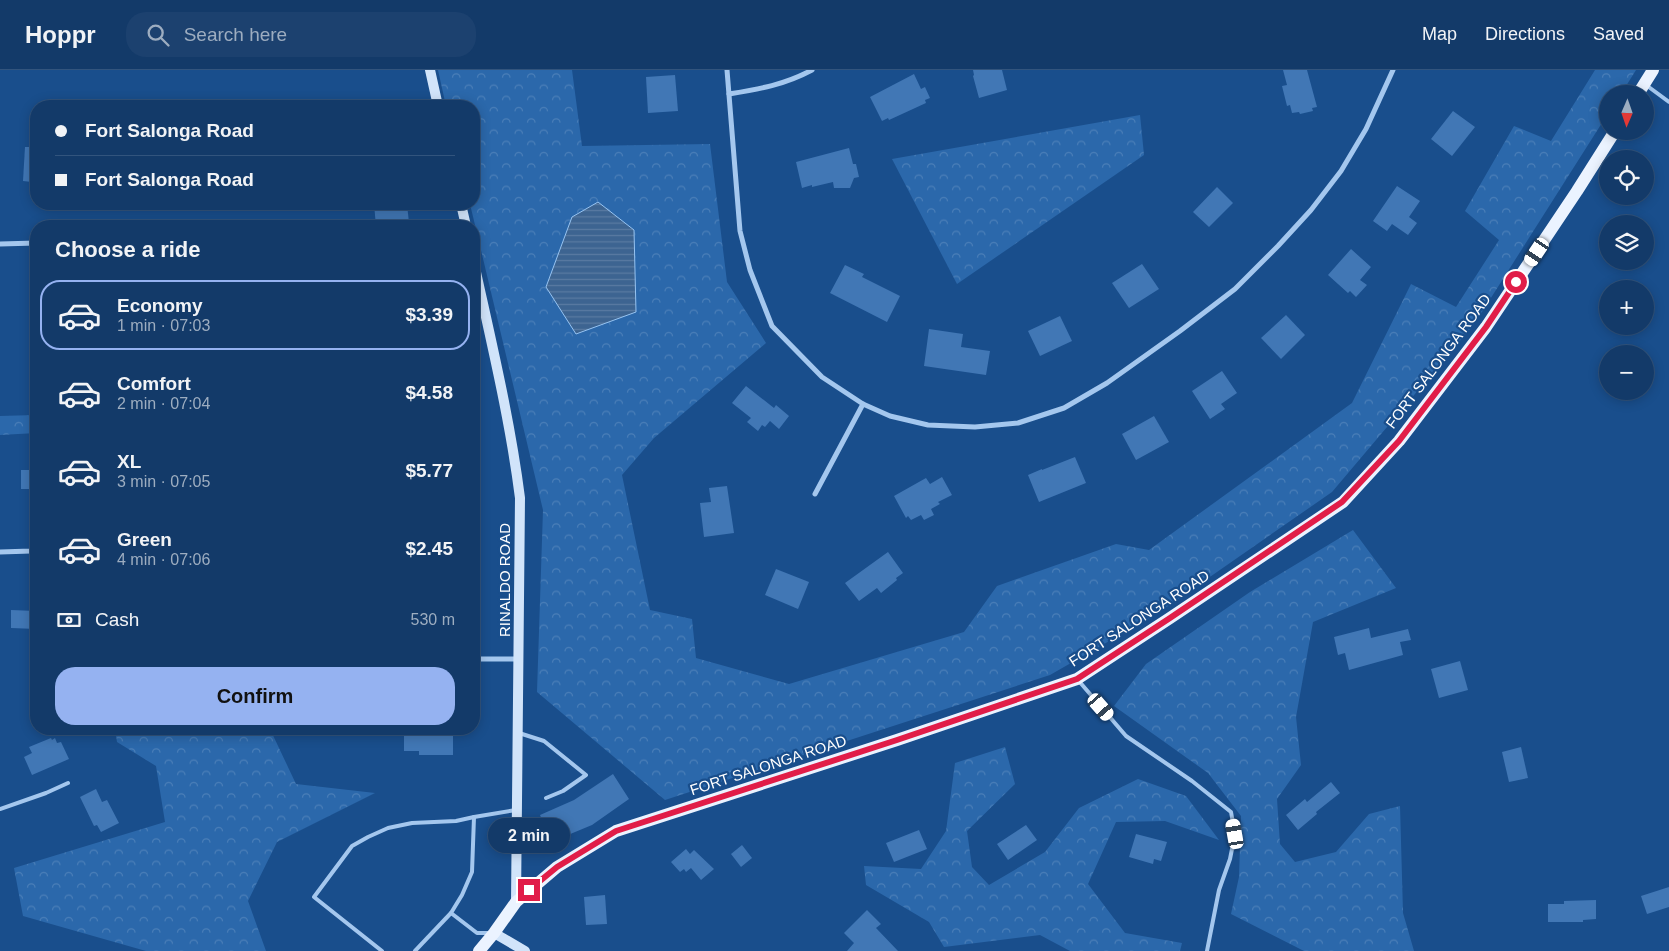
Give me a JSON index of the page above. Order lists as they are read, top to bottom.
{
  "streets": {
    "main road": ["FORT SALONGA ROAD"],
    "street": ["RINALDO ROAD"]
  },
  "crossings": [
    ["FORT SALONGA ROAD", "RINALDO ROAD"]
  ],
  "north": "bottom",
  "page": {
    "header": "Hoppr",
    "search": "Search here",
    "nav": ["Map", "Directions", "Saved"],
    "map_buttons": ["+", "−"],
    "banner": ["Fort Salonga Road", "Fort Salonga Road"],
    "heading": "Choose a ride",
    "list": [
      {
        "name": "Economy",
        "note": "1 min · 07:03",
        "value": "$3.39"
      },
      {
        "name": "Comfort",
        "note": "2 min · 07:04",
        "value": "$4.58"
      },
      {
        "name": "XL",
        "note": "3 min · 07:05",
        "value": "$5.77"
      },
      {
        "name": "Green",
        "note": "4 min · 07:06",
        "value": "$2.45"
      }
    ],
    "pay": ["Cash", "530 m"],
    "buttons": "Confirm",
    "bubble": "2 min"
  }
}
